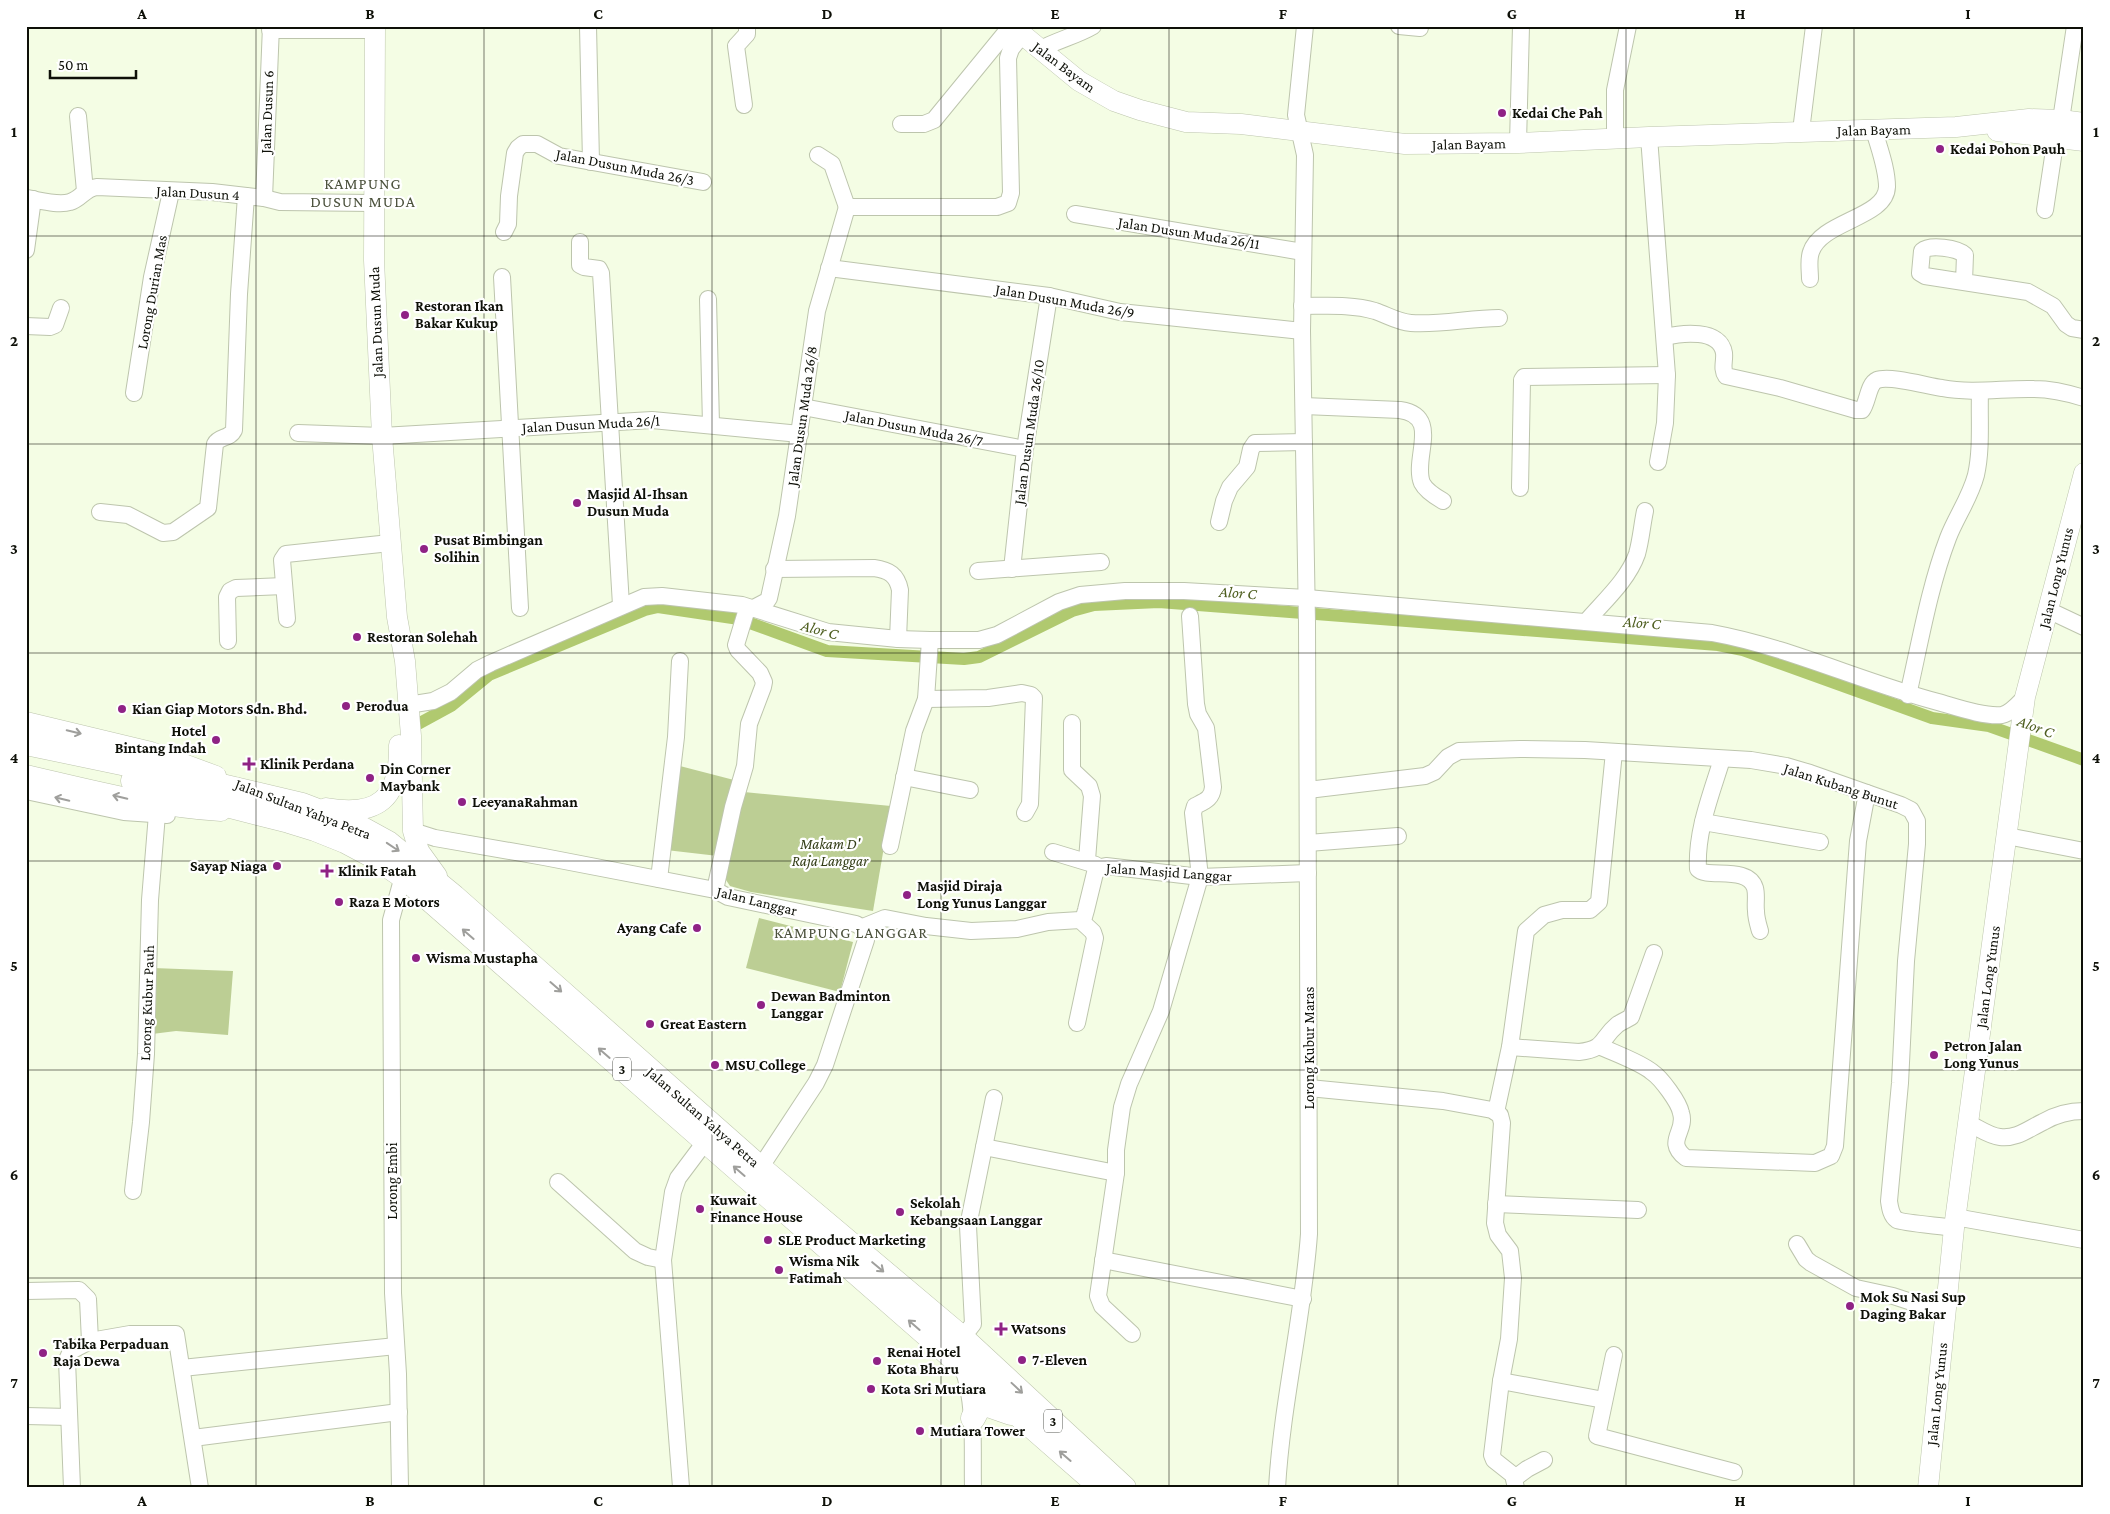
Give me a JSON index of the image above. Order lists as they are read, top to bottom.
{
  "streets": {
    "highway": ["Jalan Sultan Yahya Petra", "3"],
    "main road": ["Jalan Bayam", "Jalan Dusun Muda", "Jalan Long Yunus"],
    "street": [
      "Jalan Dusun 6",
      "Jalan Dusun Muda 26/3",
      "Jalan Dusun 4",
      "Jalan Dusun Muda 26/11",
      "Lorong Durian Mas",
      "Jalan Dusun Muda 26/9",
      "Jalan Dusun Muda 26/8",
      "Jalan Dusun Muda 26/1",
      "Jalan Dusun Muda 26/7",
      "Jalan Dusun Muda 26/10",
      "Jalan Kubang Bunut",
      "Jalan Masjid Langgar",
      "Jalan Langgar",
      "Lorong Kubur Pauh",
      "Lorong Kubur Maras",
      "Lorong Embi"
    ]
  },
  "crossings": [
    ["Jalan Bayam", "Lorong Kubur Maras"],
    ["Jalan Dusun 6", "Jalan Dusun 4"],
    ["Jalan Dusun 4", "Lorong Durian Mas"],
    ["Jalan Dusun 4", "Jalan Dusun Muda"],
    ["Jalan Dusun Muda 26/11", "Lorong Kubur Maras"],
    ["Jalan Dusun Muda 26/9", "Jalan Dusun Muda 26/8"],
    ["Jalan Dusun Muda 26/9", "Jalan Dusun Muda 26/10"],
    ["Jalan Dusun Muda 26/9", "Lorong Kubur Maras"],
    ["Jalan Dusun Muda", "Jalan Dusun Muda 26/1"],
    ["Jalan Dusun Muda", "Jalan Sultan Yahya Petra"],
    ["Jalan Dusun Muda", "Jalan Langgar"],
    ["Jalan Dusun Muda 26/8", "Jalan Dusun Muda 26/1"],
    ["Jalan Dusun Muda 26/8", "Jalan Dusun Muda 26/7"],
    ["Jalan Dusun Muda 26/7", "Jalan Dusun Muda 26/10"],
    ["Jalan Long Yunus", "Jalan Kubang Bunut"],
    ["Jalan Kubang Bunut", "Lorong Kubur Maras"],
    ["Jalan Sultan Yahya Petra", "Lorong Embi"],
    ["Jalan Masjid Langgar", "Lorong Kubur Maras"]
  ],
  "districts": ["KAMPUNG DUSUN MUDA", "KAMPUNG LANGGAR"],
  "water": ["Alor C"],
  "parks": ["Makam D' Raja Langgar"],
  "places": {
    "other": [
      "Kedai Che Pah",
      "Kedai Pohon Pauh",
      "Restoran Ikan Bakar Kukup",
      "Masjid Al-Ihsan Dusun Muda",
      "Pusat Bimbingan Solihin",
      "Restoran Solehah",
      "Perodua",
      "Kian Giap Motors Sdn. Bhd.",
      "Hotel Bintang Indah",
      "Din Corner Maybank",
      "LeeyanaRahman",
      "Sayap Niaga",
      "Masjid Diraja Long Yunus Langgar",
      "Raza E Motors",
      "Ayang Cafe",
      "Wisma Mustapha",
      "Dewan Badminton Langgar",
      "Great Eastern",
      "Petron Jalan Long Yunus",
      "MSU College",
      "Kuwait Finance House",
      "Sekolah Kebangsaan Langgar",
      "SLE Product Marketing",
      "Wisma Nik Fatimah",
      "Mok Su Nasi Sup Daging Bakar",
      "Tabika Perpaduan Raja Dewa",
      "7-Eleven",
      "Renai Hotel Kota Bharu",
      "Kota Sri Mutiara",
      "Mutiara Tower"
    ],
    "health": ["Klinik Perdana", "Klinik Fatah", "Watsons"]
  },
  "scale_bar": "50 m",
  "grid": {
    "columns": [
      "A",
      "B",
      "C",
      "D",
      "E",
      "F",
      "G",
      "H",
      "I"
    ],
    "rows": [
      "1",
      "2",
      "3",
      "4",
      "5",
      "6",
      "7"
    ]
  }
}
